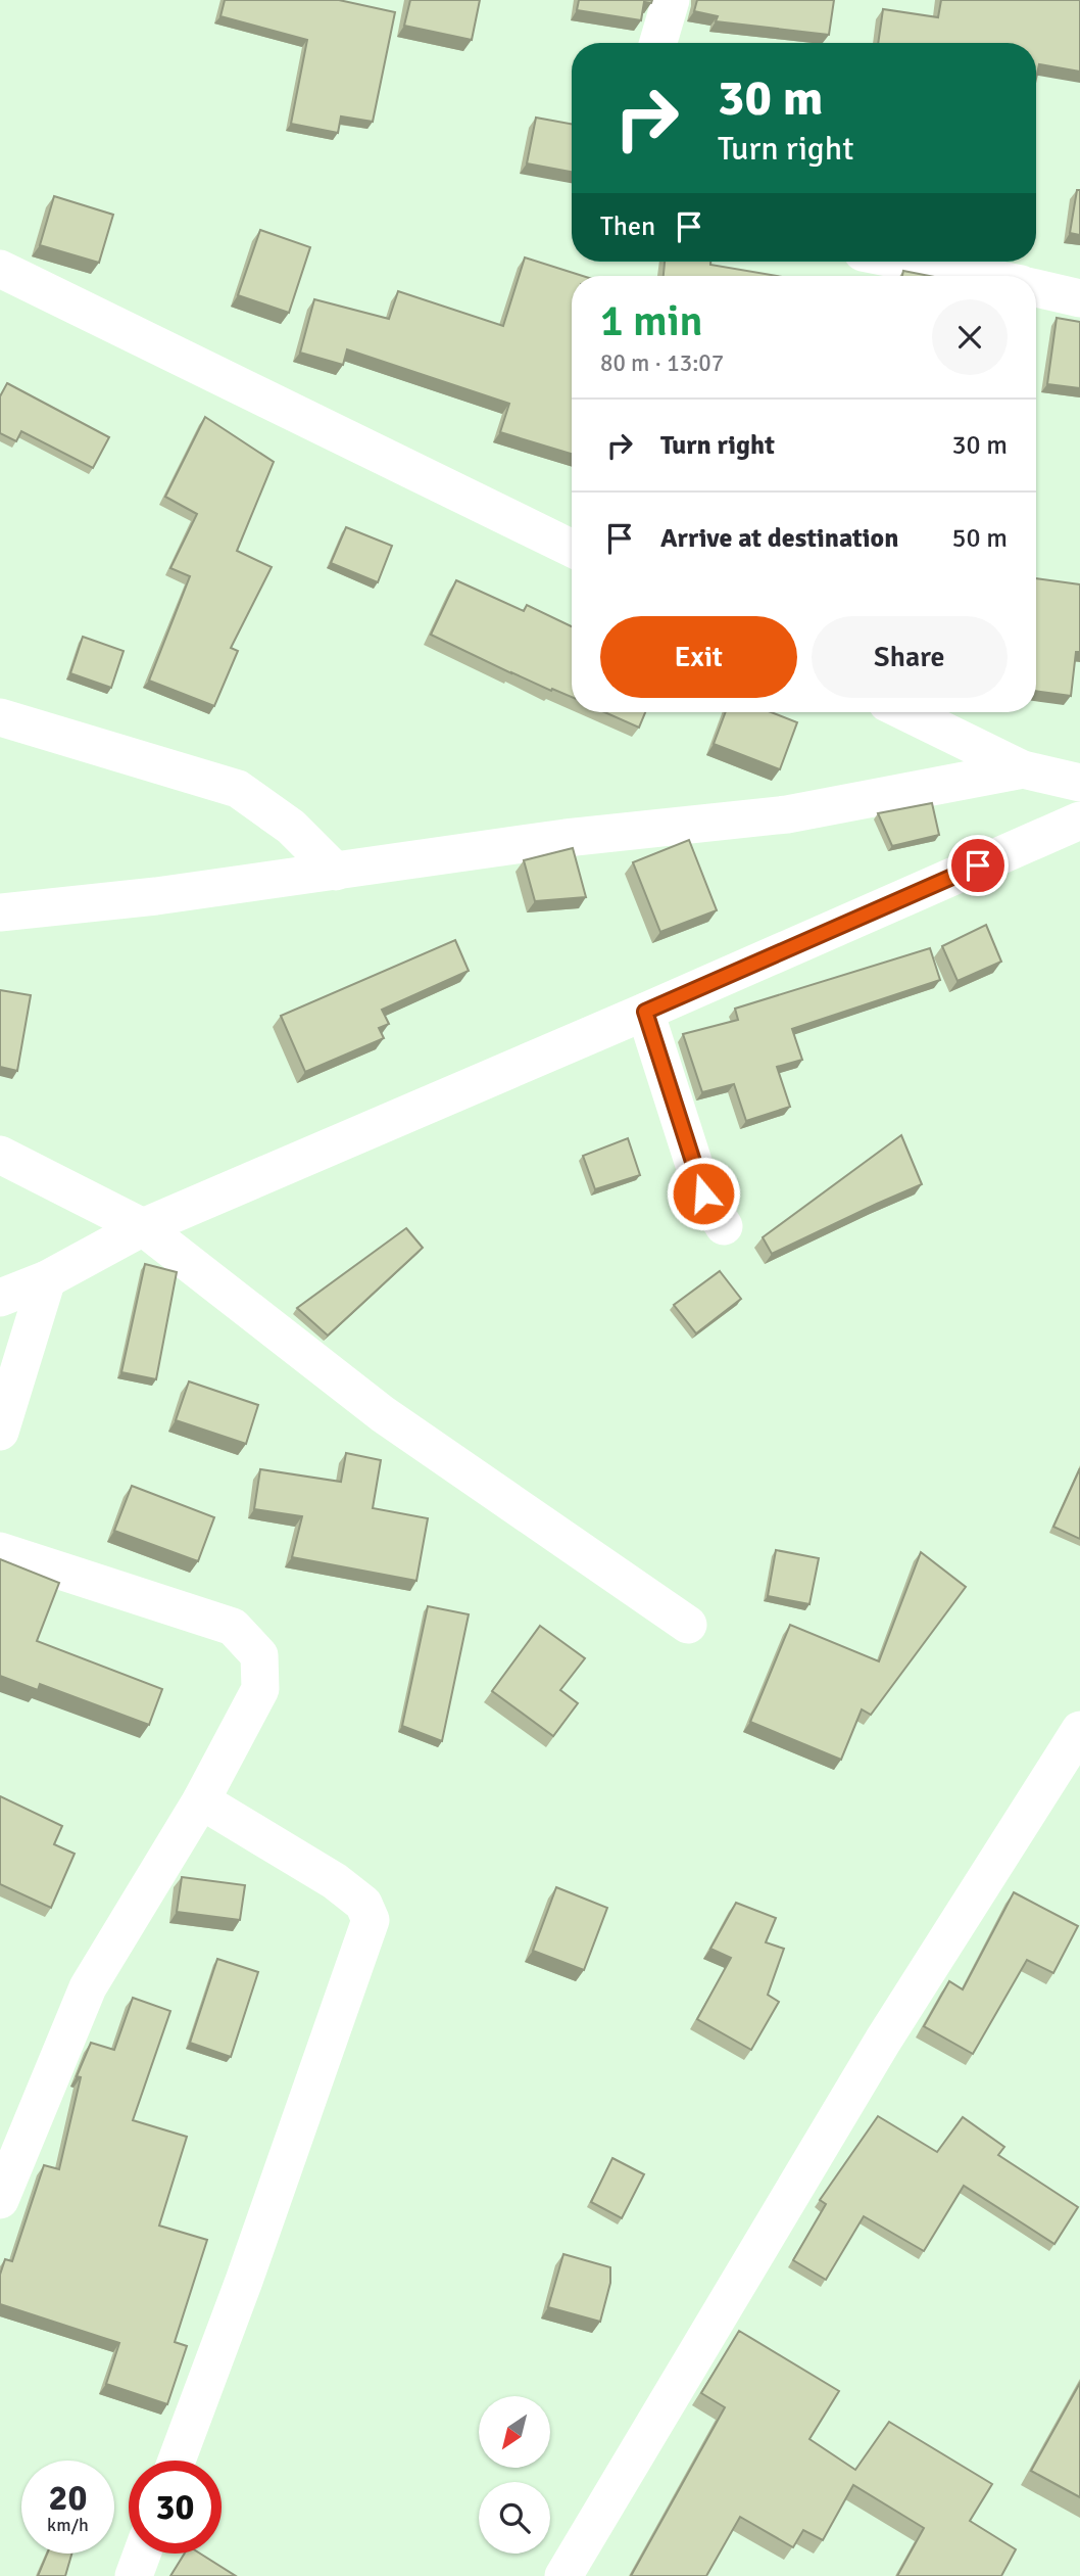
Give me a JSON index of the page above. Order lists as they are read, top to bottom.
{
  "north": "bottom left",
  "page": {
    "turn": ["30 m", "Turn right"],
    "then": "Then",
    "heading": ["1 min", "80 m · 13:07"],
    "list": [
      {
        "name": "Turn right",
        "value": "30 m"
      },
      {
        "name": "Arrive at destination",
        "value": "50 m"
      }
    ],
    "buttons": ["Exit", "Share"],
    "speed": "20 km/h",
    "limit": "30"
  }
}
